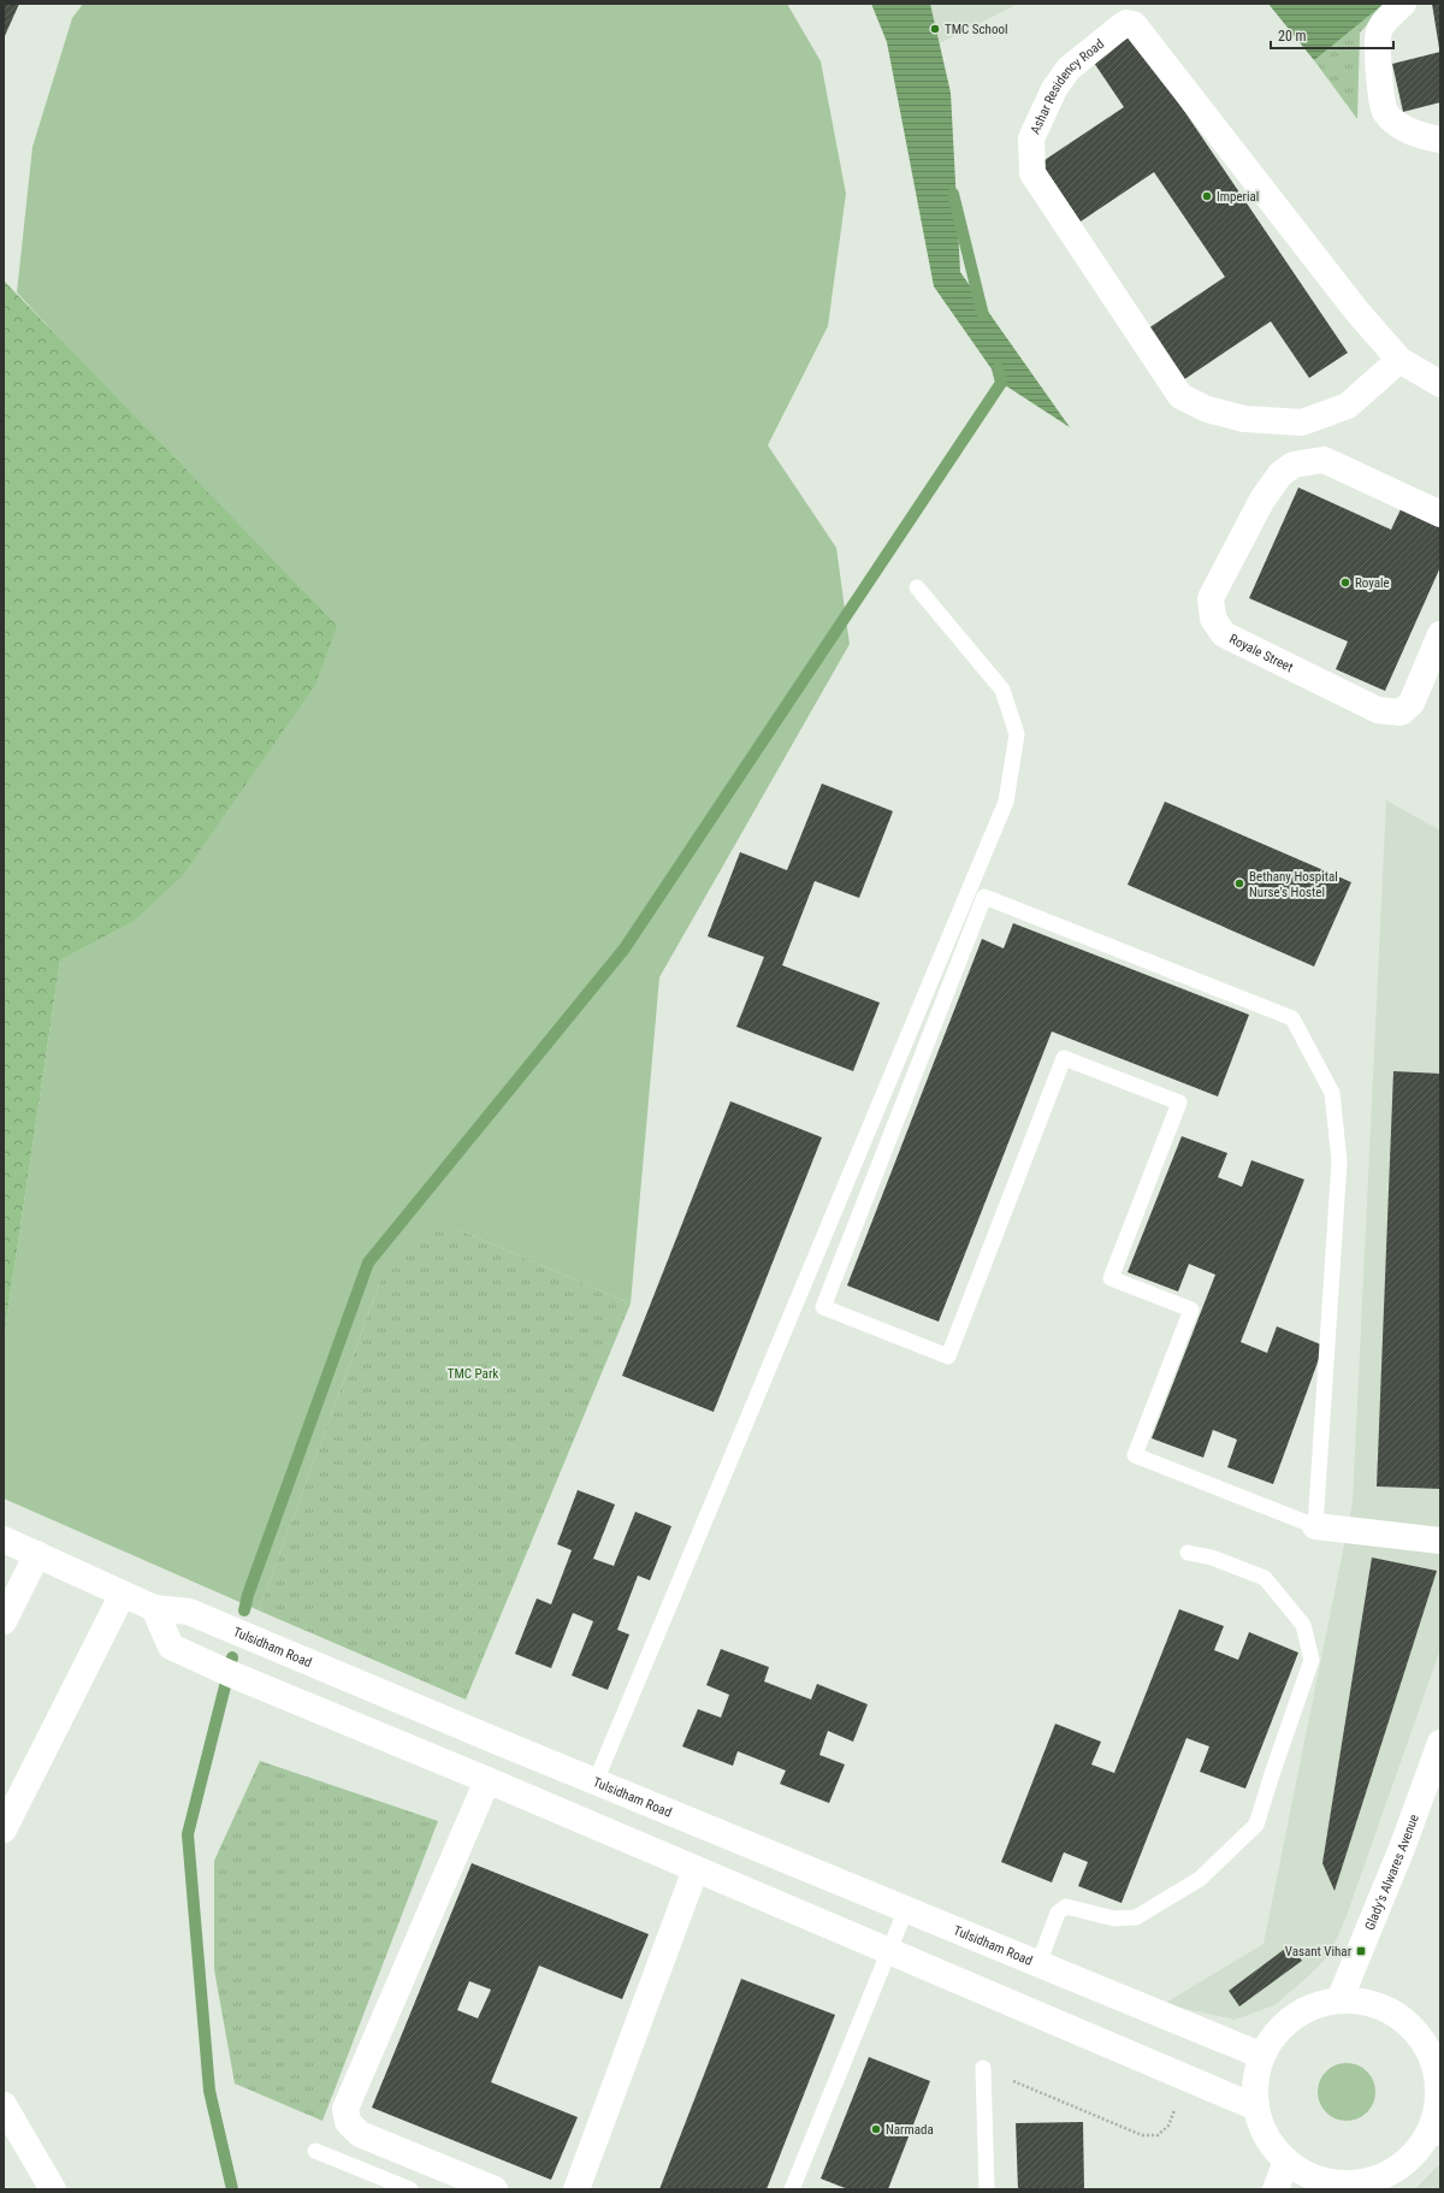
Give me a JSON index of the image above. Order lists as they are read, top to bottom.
{
  "streets": {
    "street": [
      "Ashar Residency Road",
      "Royale Street",
      "Tulsidham Road",
      "Glady's Alwares Avenue"
    ]
  },
  "parks": ["TMC Park"],
  "places": {
    "other": [
      "TMC School",
      "Imperial",
      "Royale",
      "Bethany Hospital Nurse's Hostel",
      "Narmada"
    ],
    "transit": ["Vasant Vihar"]
  },
  "scale_bar": "20 m"
}
